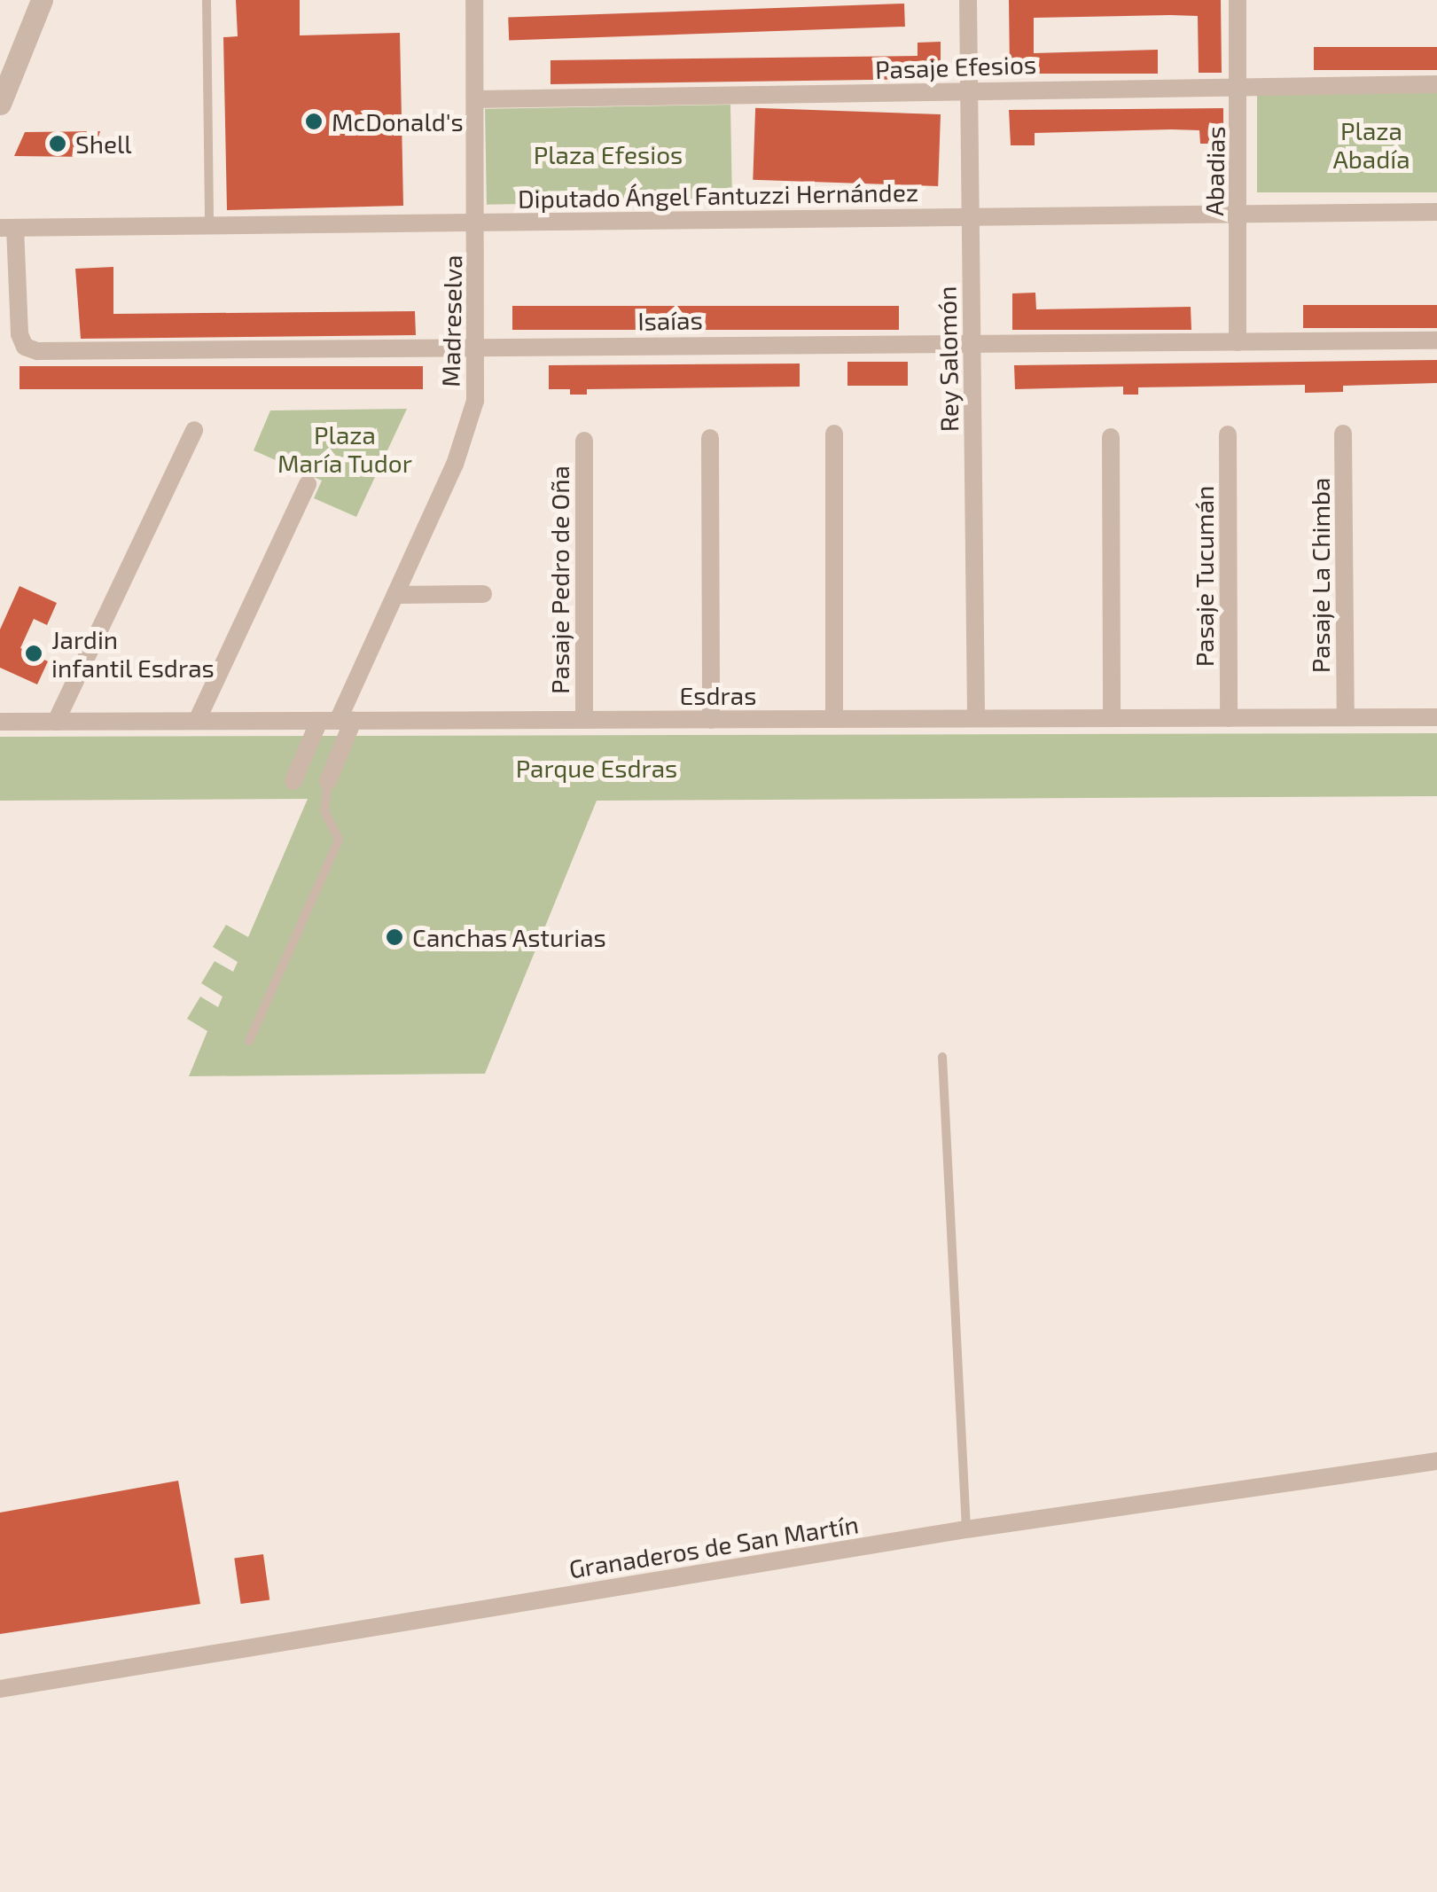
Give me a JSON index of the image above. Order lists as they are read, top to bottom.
{
  "streets": {
    "street": [
      "Pasaje Efesios",
      "Abadias",
      "Diputado Ángel Fantuzzi Hernández",
      "Isaías",
      "Madreselva",
      "Rey Salomón",
      "Pasaje La Chimba",
      "Pasaje Tucumán",
      "Pasaje Pedro de Oña",
      "Esdras",
      "Granaderos de San Martín"
    ]
  },
  "crossings": [
    ["Pasaje Efesios", "Abadias"],
    ["Pasaje Efesios", "Madreselva"],
    ["Pasaje Efesios", "Rey Salomón"],
    ["Abadias", "Diputado Ángel Fantuzzi Hernández"],
    ["Abadias", "Isaías"],
    ["Diputado Ángel Fantuzzi Hernández", "Isaías"],
    ["Diputado Ángel Fantuzzi Hernández", "Madreselva"],
    ["Diputado Ángel Fantuzzi Hernández", "Rey Salomón"],
    ["Isaías", "Madreselva"],
    ["Isaías", "Rey Salomón"],
    ["Madreselva", "Esdras"],
    ["Rey Salomón", "Esdras"],
    ["Pasaje La Chimba", "Esdras"],
    ["Pasaje Tucumán", "Esdras"],
    ["Pasaje Pedro de Oña", "Esdras"]
  ],
  "parks": [
    "Plaza Abadía",
    "Plaza Efesios",
    "Plaza María Tudor",
    "Parque Esdras"
  ],
  "places": [
    "McDonald's",
    "Shell",
    "Jardin infantil Esdras",
    "Canchas Asturias"
  ]
}
